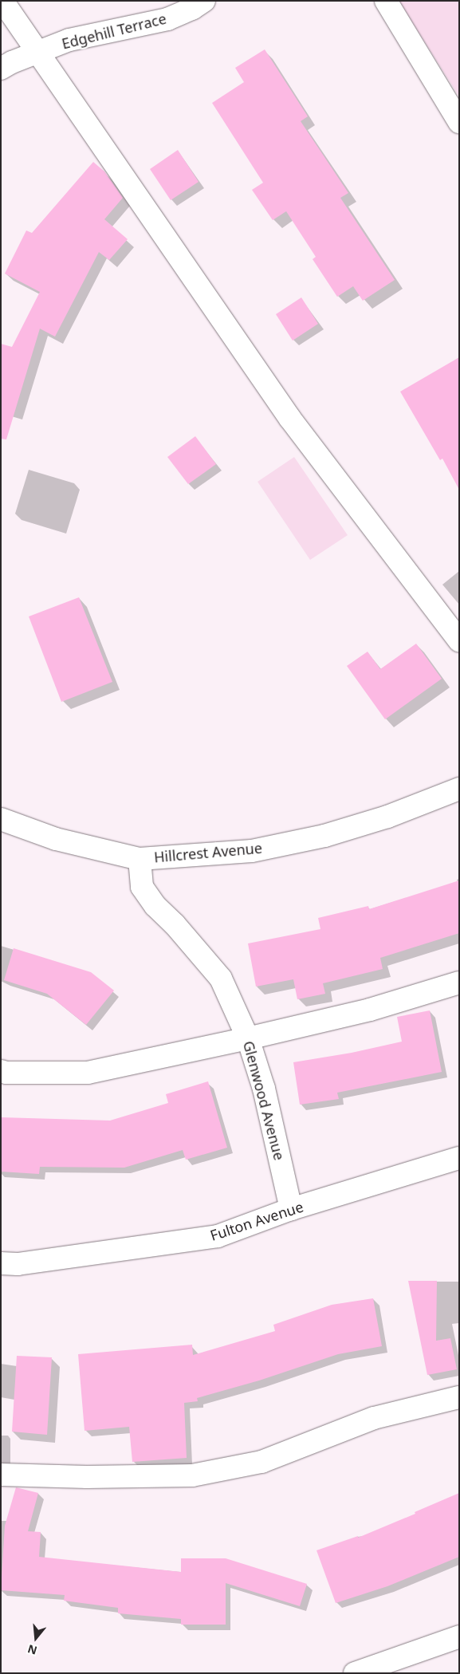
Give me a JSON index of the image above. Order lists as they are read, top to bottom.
{
  "streets": {
    "street": [
      "Edgehill Terrace",
      "Hillcrest Avenue",
      "Glenwood Avenue",
      "Fulton Avenue"
    ]
  },
  "crossings": [
    ["Hillcrest Avenue", "Glenwood Avenue"],
    ["Glenwood Avenue", "Fulton Avenue"]
  ],
  "north": "bottom"
}
